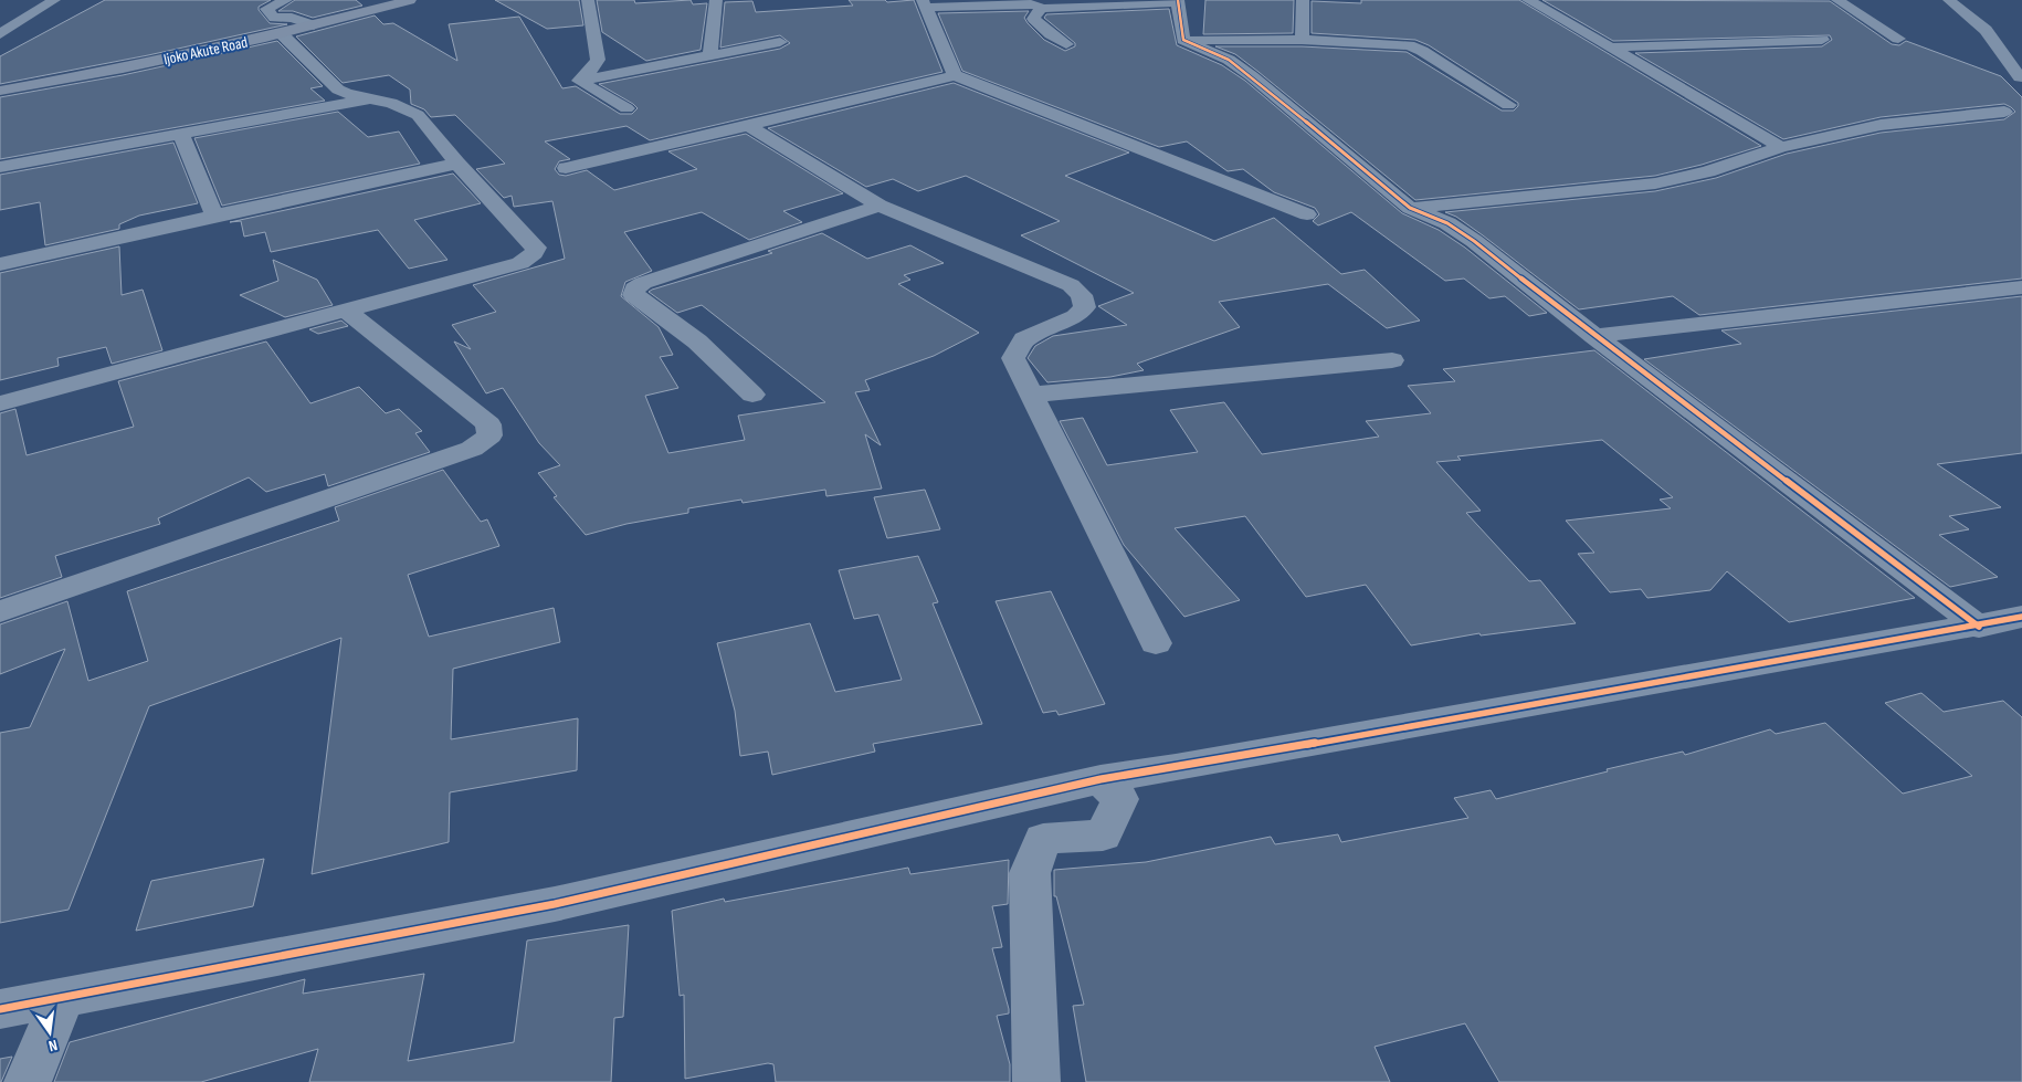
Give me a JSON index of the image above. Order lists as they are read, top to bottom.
{
  "streets": {
    "main road": ["Ijoko Akute Road"]
  },
  "north": "bottom"
}
